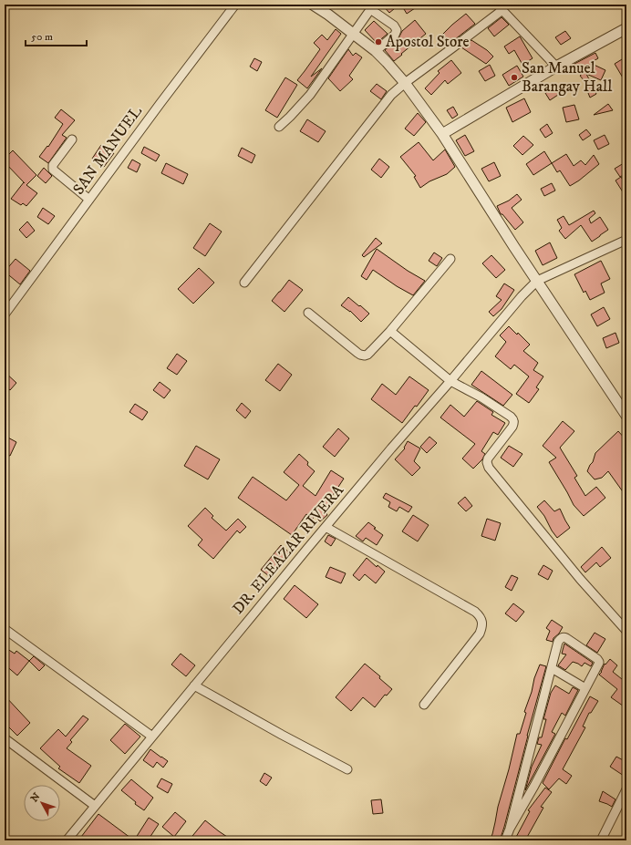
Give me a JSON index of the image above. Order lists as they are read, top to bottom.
{
  "streets": {
    "street": ["SAN MANUEL", "DR. ELEAZAR RIVERA"]
  },
  "places": ["Apostol Store", "San Manuel Barangay Hall"],
  "scale_bar": "50 m",
  "north": "top left"
}
